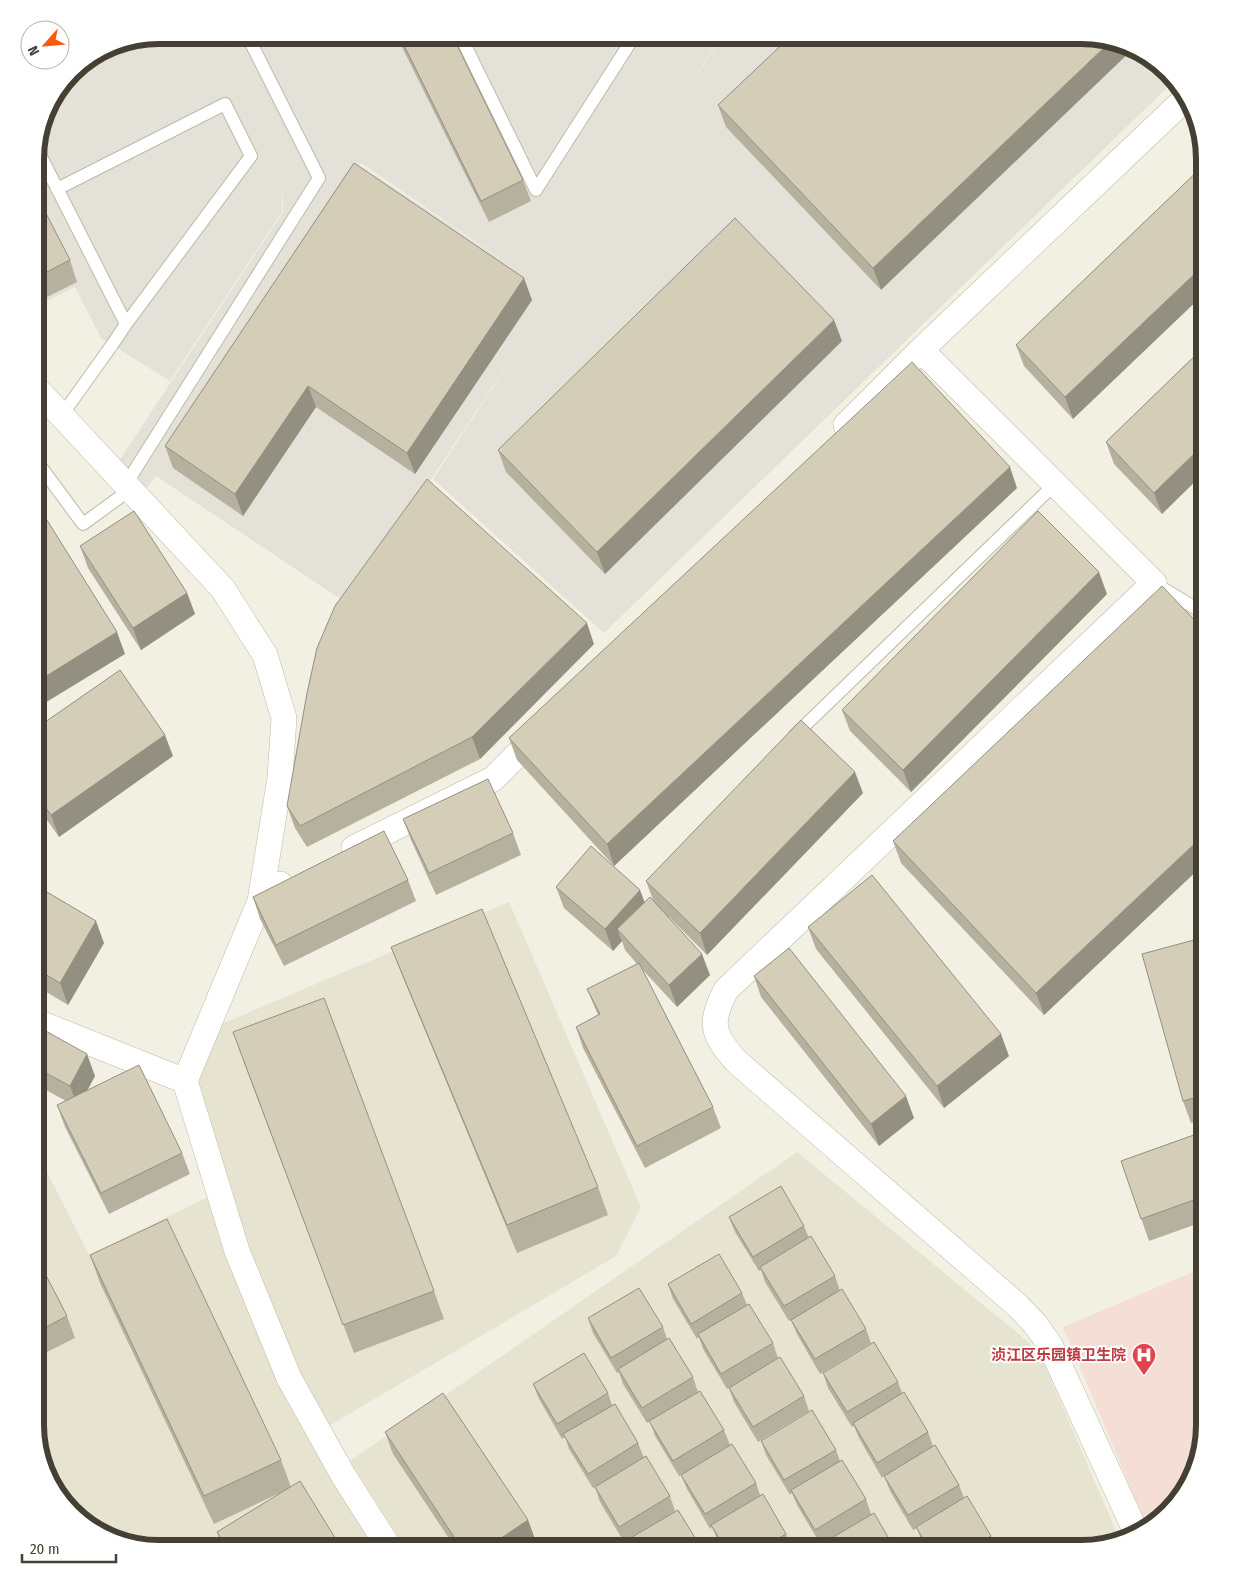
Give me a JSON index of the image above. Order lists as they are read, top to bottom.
{
  "places": {
    "hospital": ["浈江区乐园镇卫生院"]
  },
  "scale_bar": "20 m",
  "north": "bottom left"
}
